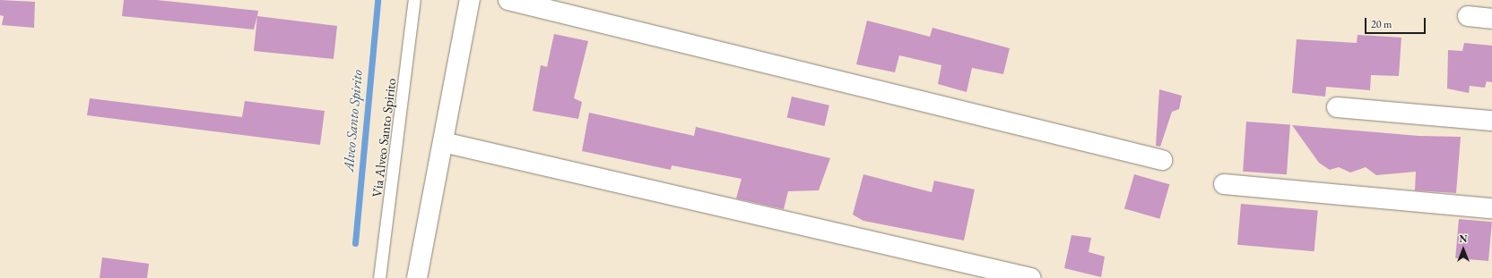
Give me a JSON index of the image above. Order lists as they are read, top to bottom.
{
  "streets": {
    "lane": ["Via Alveo Santo Spirito"]
  },
  "water": ["Alveo Santo Spirito"],
  "scale_bar": "20 m",
  "north": "top"
}
